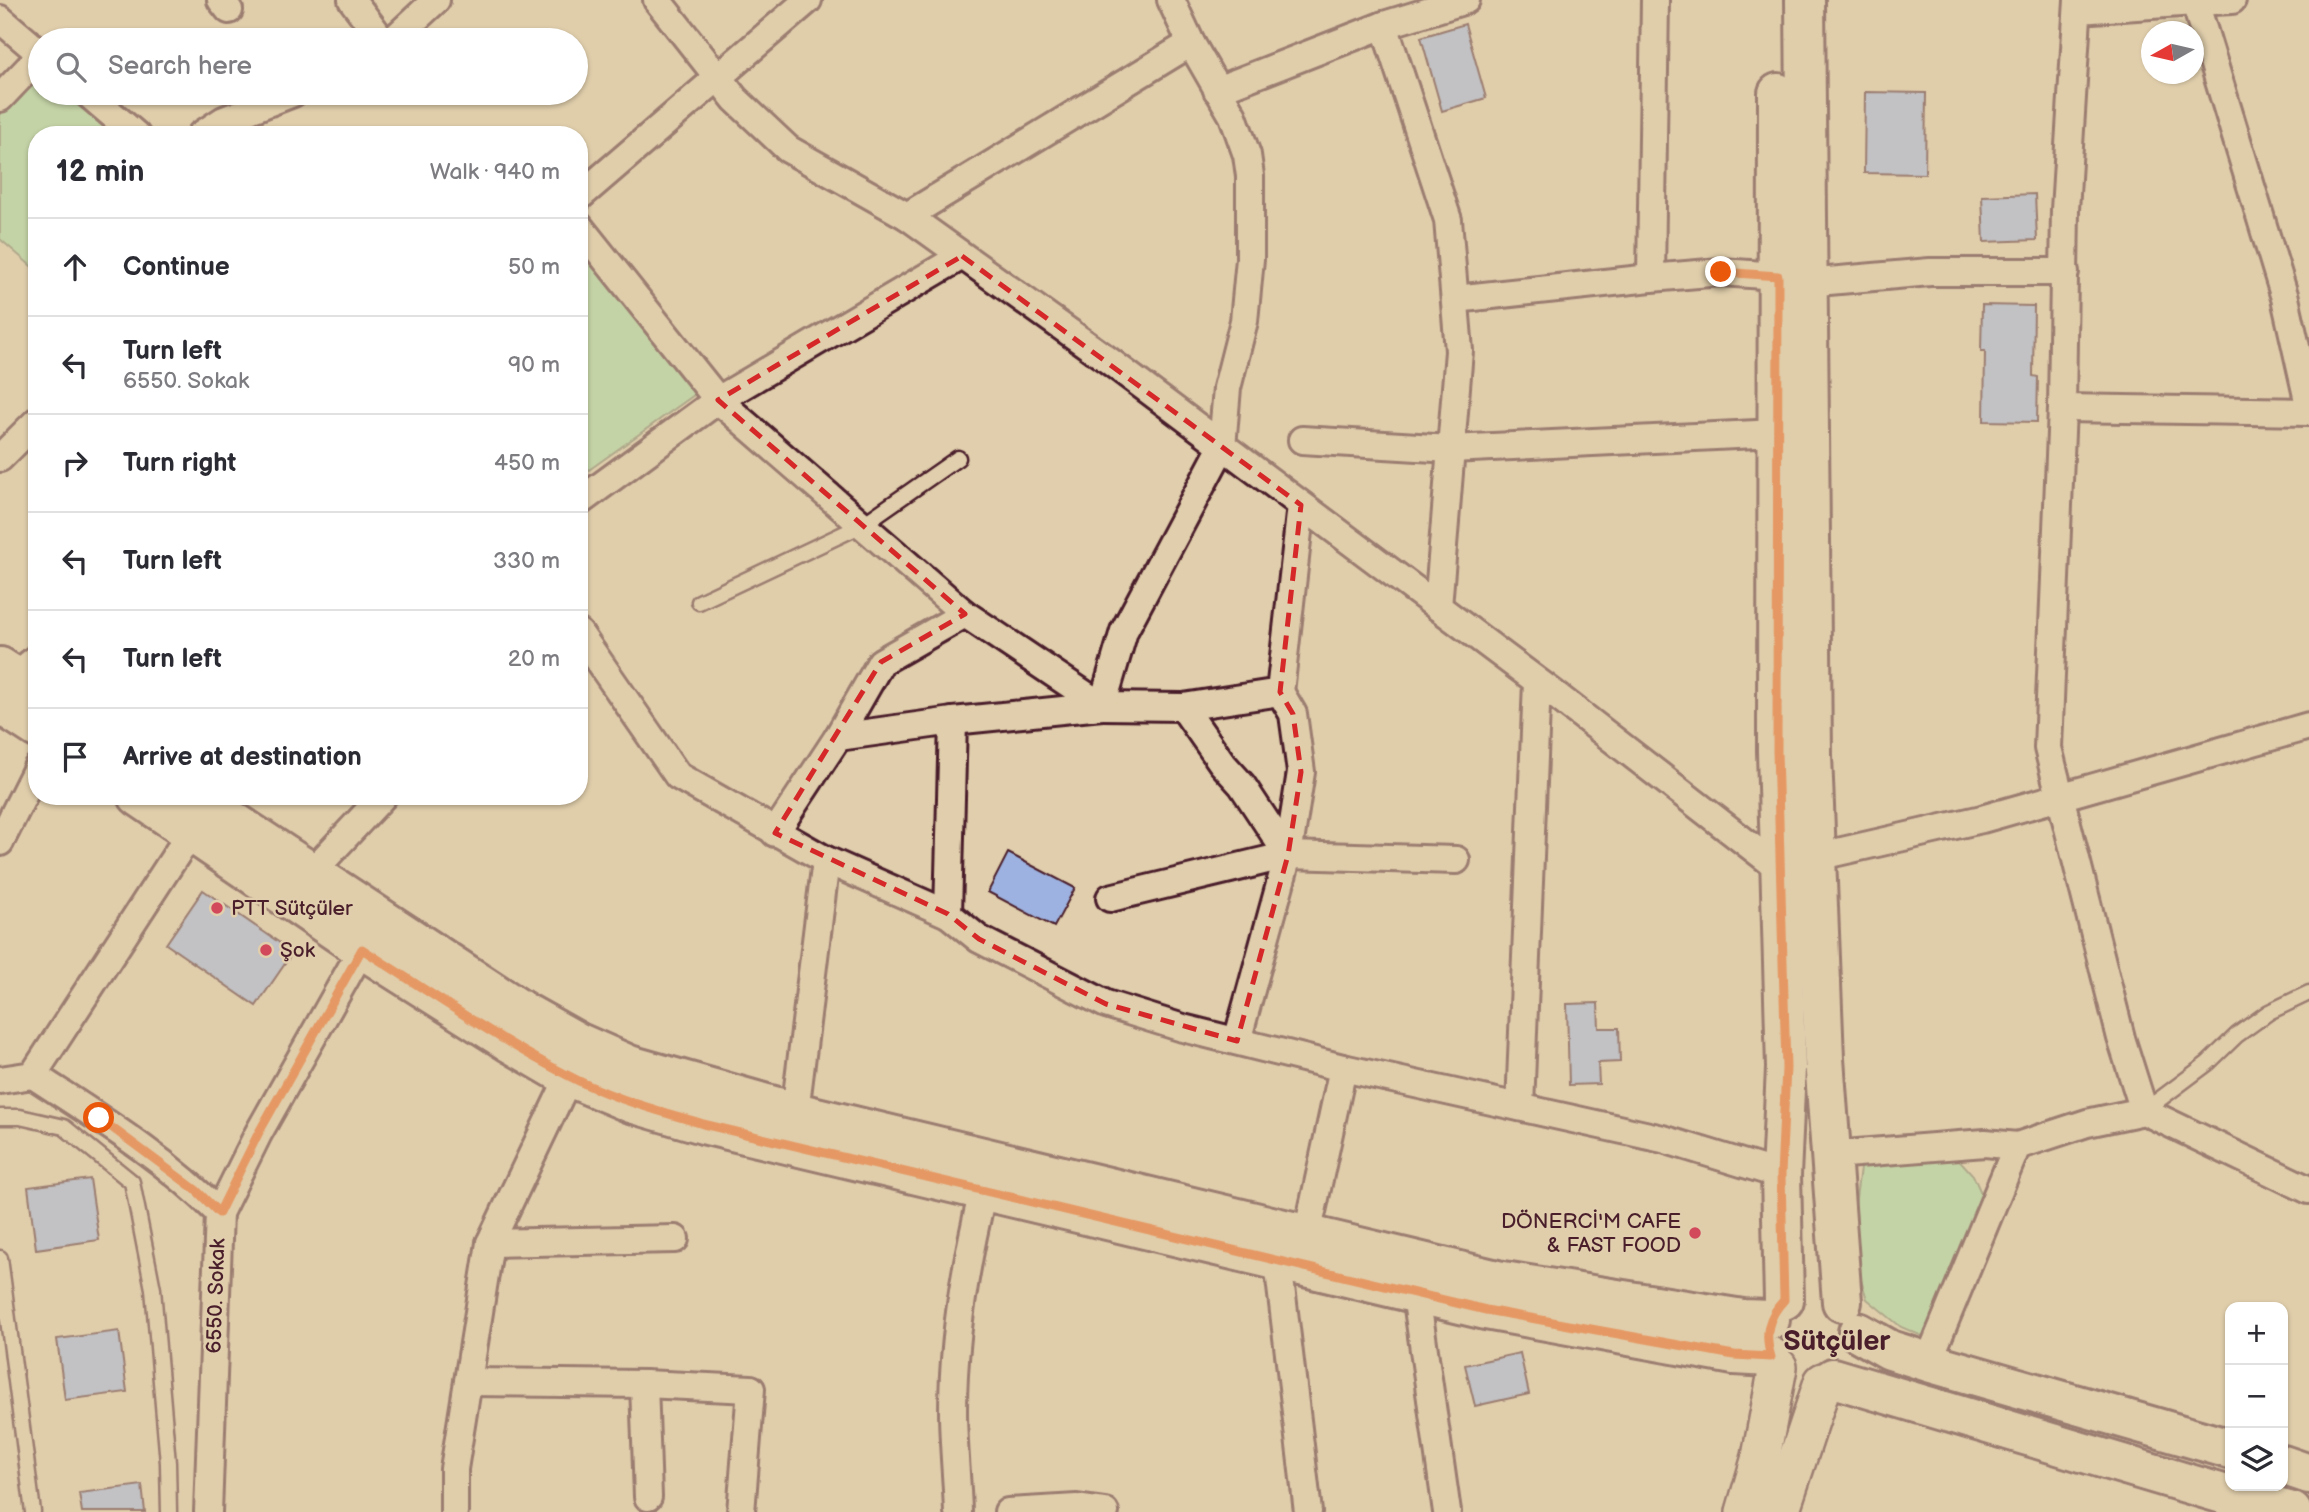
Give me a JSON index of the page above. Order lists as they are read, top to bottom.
{
  "streets": {
    "street": ["6550. Sokak"]
  },
  "districts": ["Sütçüler"],
  "places": ["PTT Sütçüler", "Şok", "DÖNERCİ'M CAFE & FAST FOOD"],
  "north": "left",
  "page": {
    "search": "Search here",
    "heading": ["12 min", "Walk · 940 m"],
    "list": [
      ["Continue", "50 m"],
      ["Turn left", "6550. Sokak", "90 m"],
      ["Turn right", "450 m"],
      ["Turn left", "330 m"],
      ["Turn left", "20 m"],
      "Arrive at destination"
    ],
    "map_buttons": ["+", "−"]
  }
}
